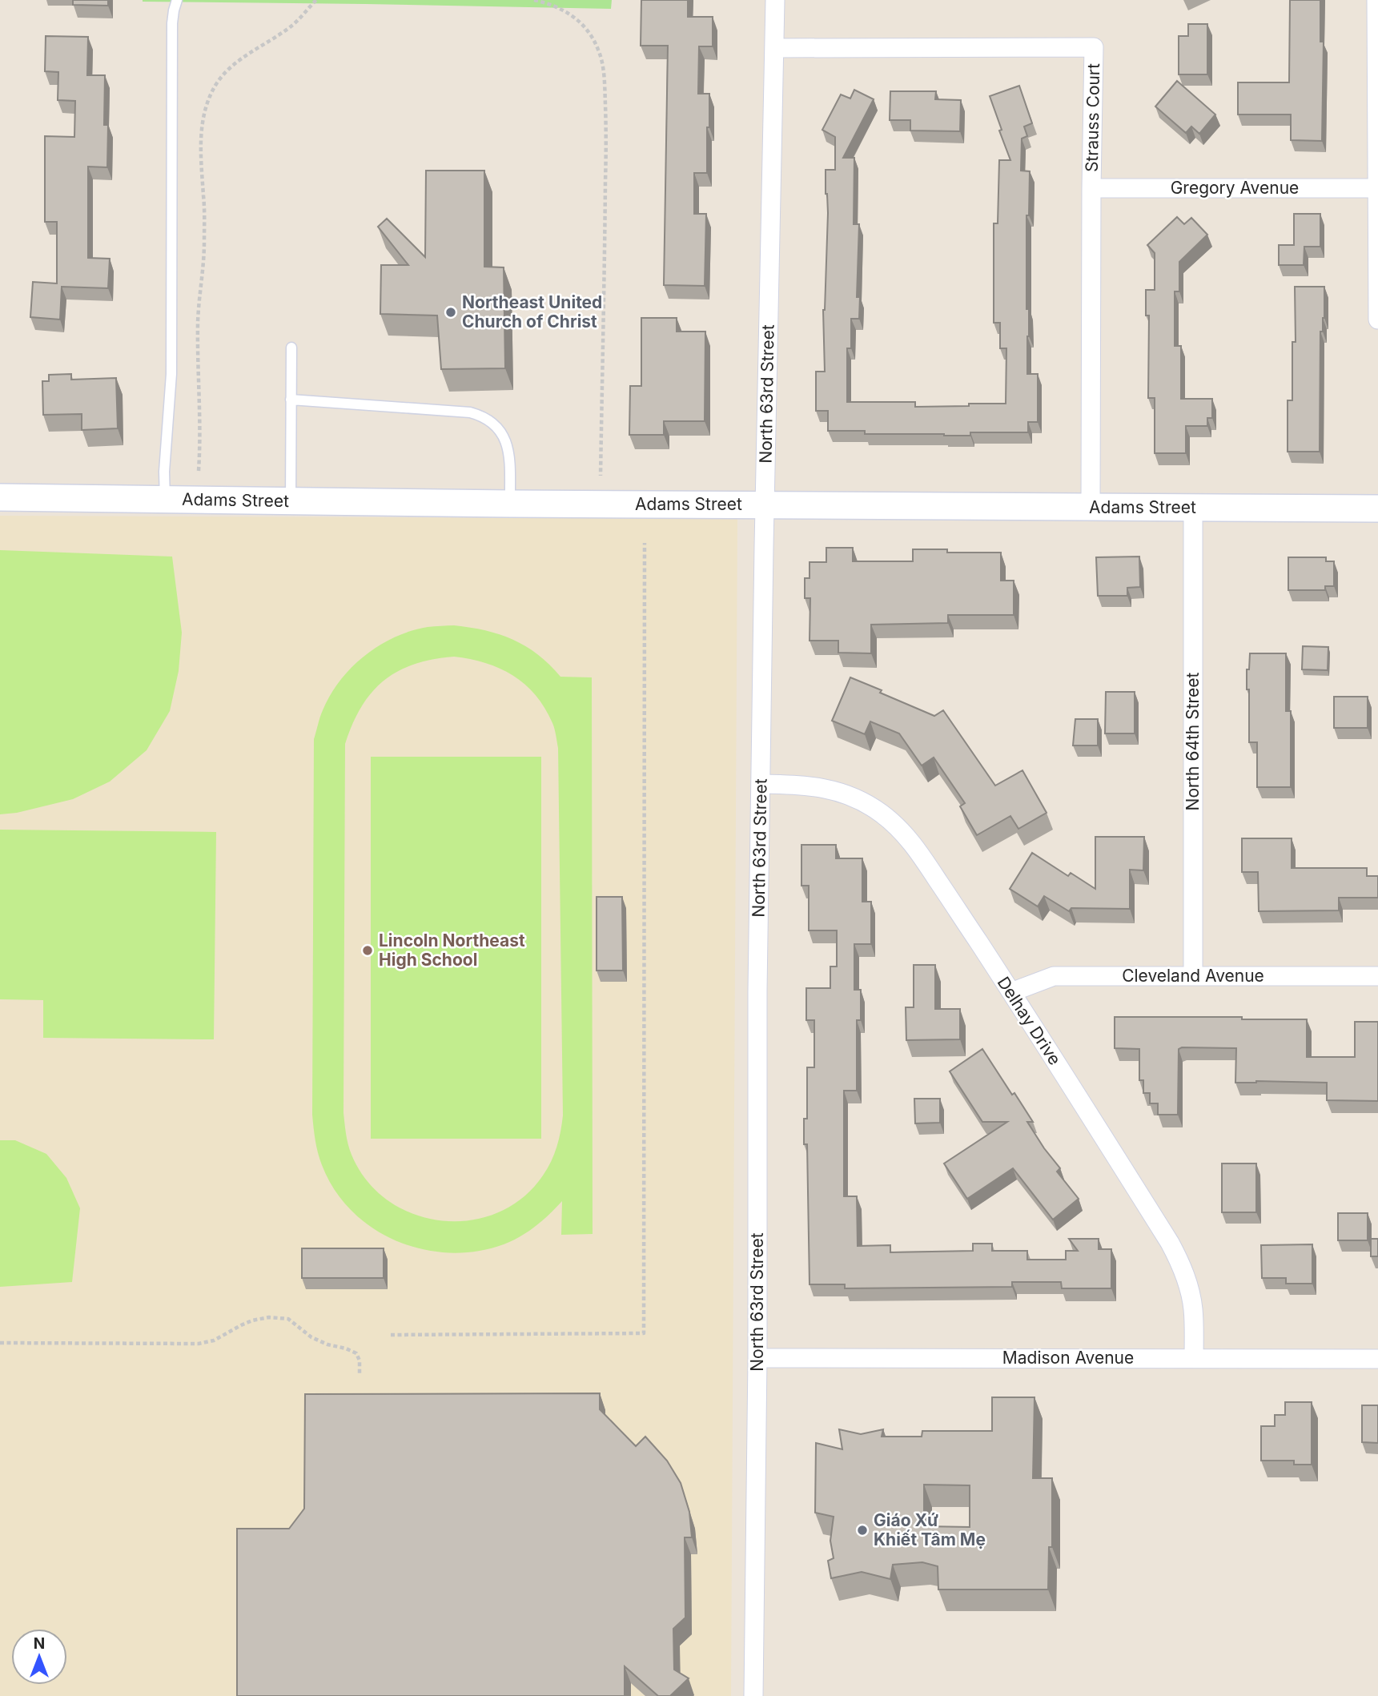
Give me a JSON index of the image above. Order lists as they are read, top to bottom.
{
  "streets": {
    "main road": ["Adams Street"],
    "street": [
      "Strauss Court",
      "Gregory Avenue",
      "North 63rd Street",
      "North 64th Street",
      "Cleveland Avenue",
      "Delhay Drive",
      "Madison Avenue"
    ]
  },
  "crossings": [
    ["Strauss Court", "Gregory Avenue"],
    ["Strauss Court", "North 63rd Street"],
    ["Strauss Court", "Adams Street"],
    ["North 63rd Street", "Adams Street"],
    ["North 63rd Street", "Delhay Drive"],
    ["North 63rd Street", "Madison Avenue"],
    ["Adams Street", "North 64th Street"],
    ["North 64th Street", "Cleveland Avenue"],
    ["Cleveland Avenue", "Delhay Drive"],
    ["Delhay Drive", "Madison Avenue"]
  ],
  "places": ["Northeast United Church of Christ", "Lincoln Northeast High School", "Giáo Xứ Khiết Tâm Mẹ"],
  "north": "top"
}
